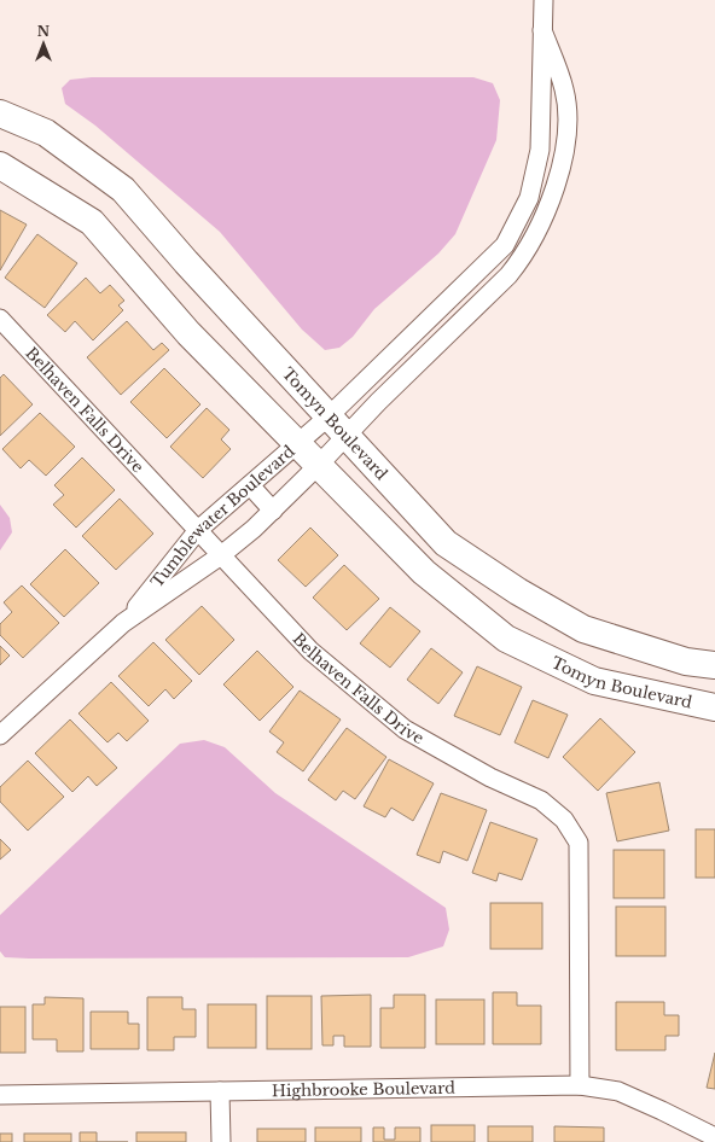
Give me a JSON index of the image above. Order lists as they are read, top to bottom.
{
  "streets": {
    "street": [
      "Belhaven Falls Drive",
      "Tomyn Boulevard",
      "Tumblewater Boulevard",
      "Highbrooke Boulevard"
    ]
  },
  "crossings": [
    ["Belhaven Falls Drive", "Tumblewater Boulevard"],
    ["Belhaven Falls Drive", "Highbrooke Boulevard"],
    ["Tomyn Boulevard", "Tumblewater Boulevard"]
  ],
  "north": "top"
}
